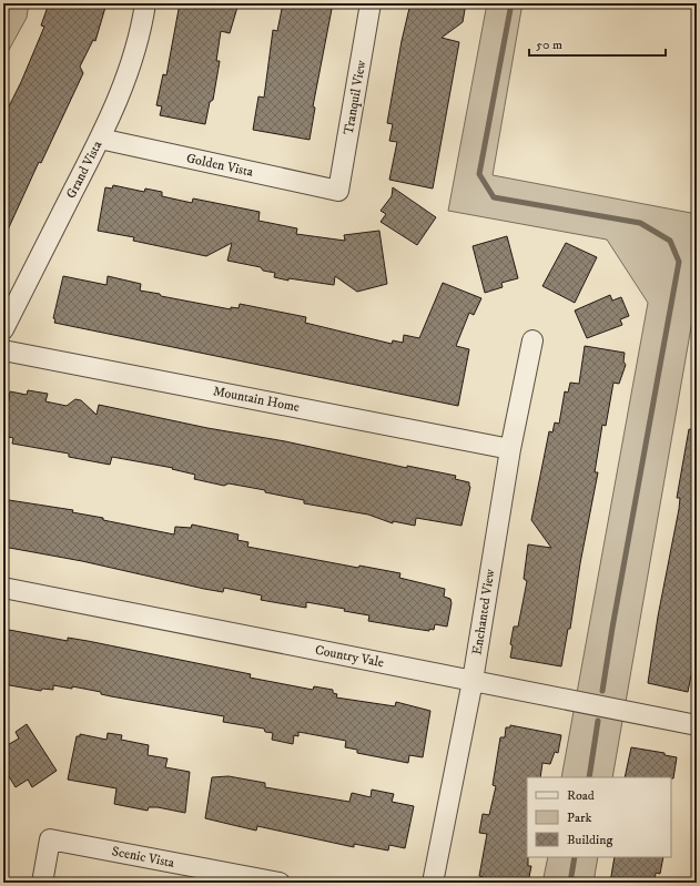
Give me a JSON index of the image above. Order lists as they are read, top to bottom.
{
  "streets": {
    "street": [
      "Tranquil View",
      "Golden Vista",
      "Grand Vista",
      "Mountain Home",
      "Enchanted View",
      "Country Vale",
      "Scenic Vista"
    ]
  },
  "crossings": [
    ["Tranquil View", "Golden Vista"],
    ["Golden Vista", "Grand Vista"],
    ["Mountain Home", "Enchanted View"],
    ["Enchanted View", "Country Vale"]
  ],
  "legend": ["Road", "Park", "Building"],
  "scale_bar": "50 m"
}
